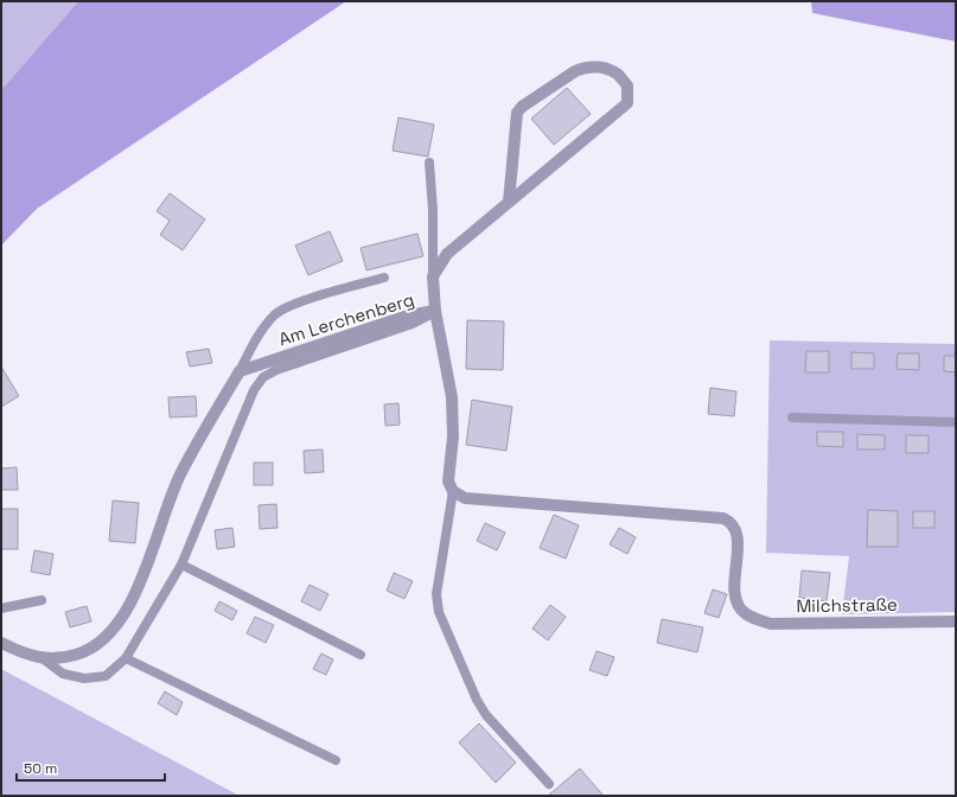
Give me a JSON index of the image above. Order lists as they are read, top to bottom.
{
  "streets": {
    "street": ["Am Lerchenberg", "Milchstraße"]
  },
  "crossings": [
    ["Am Lerchenberg", "Milchstraße"]
  ],
  "scale_bar": "50 m"
}
